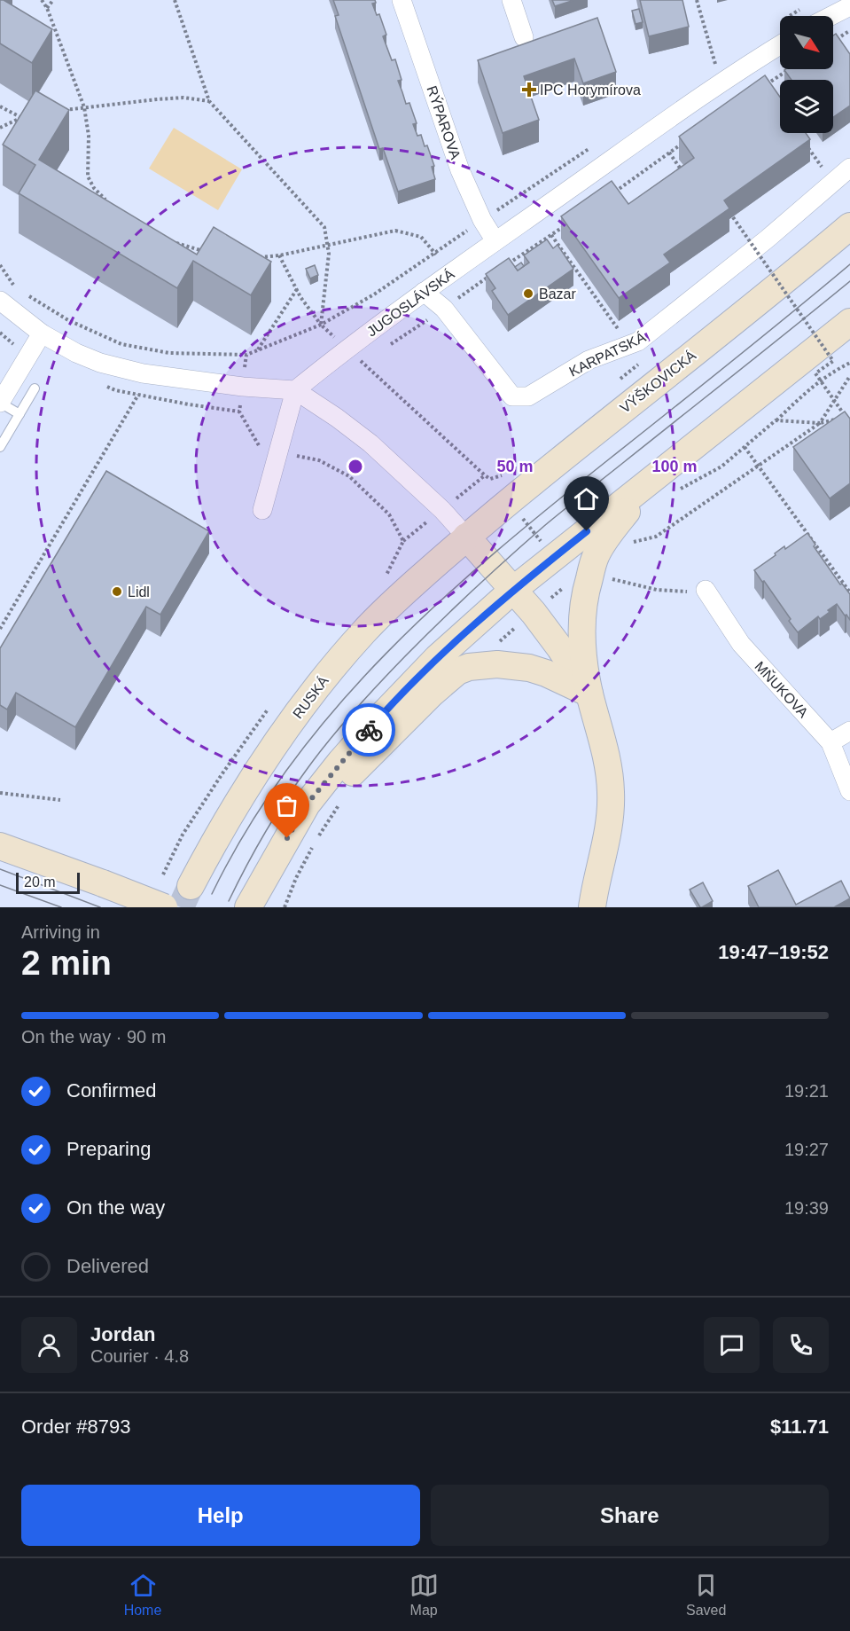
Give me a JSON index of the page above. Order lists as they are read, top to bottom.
{
  "streets": {
    "street": [
      "RÝPAROVA",
      "JUGOSLÁVSKÁ",
      "KARPATSKÁ",
      "VÝŠKOVICKÁ",
      "MŇUKOVA",
      "RUSKÁ"
    ]
  },
  "crossings": [
    ["RÝPAROVA", "JUGOSLÁVSKÁ"],
    ["JUGOSLÁVSKÁ", "KARPATSKÁ"],
    ["VÝŠKOVICKÁ", "RUSKÁ"]
  ],
  "places": {
    "health": ["IPC Horymírova"],
    "other": ["Bazar", "Lidl"]
  },
  "scale_bar": "20 m",
  "north": "bottom right",
  "page": {
    "scale": "20 m",
    "heading": ["2 min", "Arriving in", "19:47–19:52"],
    "panel": [
      "Jordan",
      "Courier · 4.8",
      "Order #8793",
      "$11.71"
    ],
    "bar": "On the way · 90 m",
    "list": [
      ["Confirmed", "19:21"],
      ["Preparing", "19:27"],
      ["On the way", "19:39"],
      "Delivered"
    ],
    "buttons": ["Help", "Share"],
    "tabs": ["Home", "Map", "Saved"]
  },
  "rings": ["50 m", "100 m"]
}
